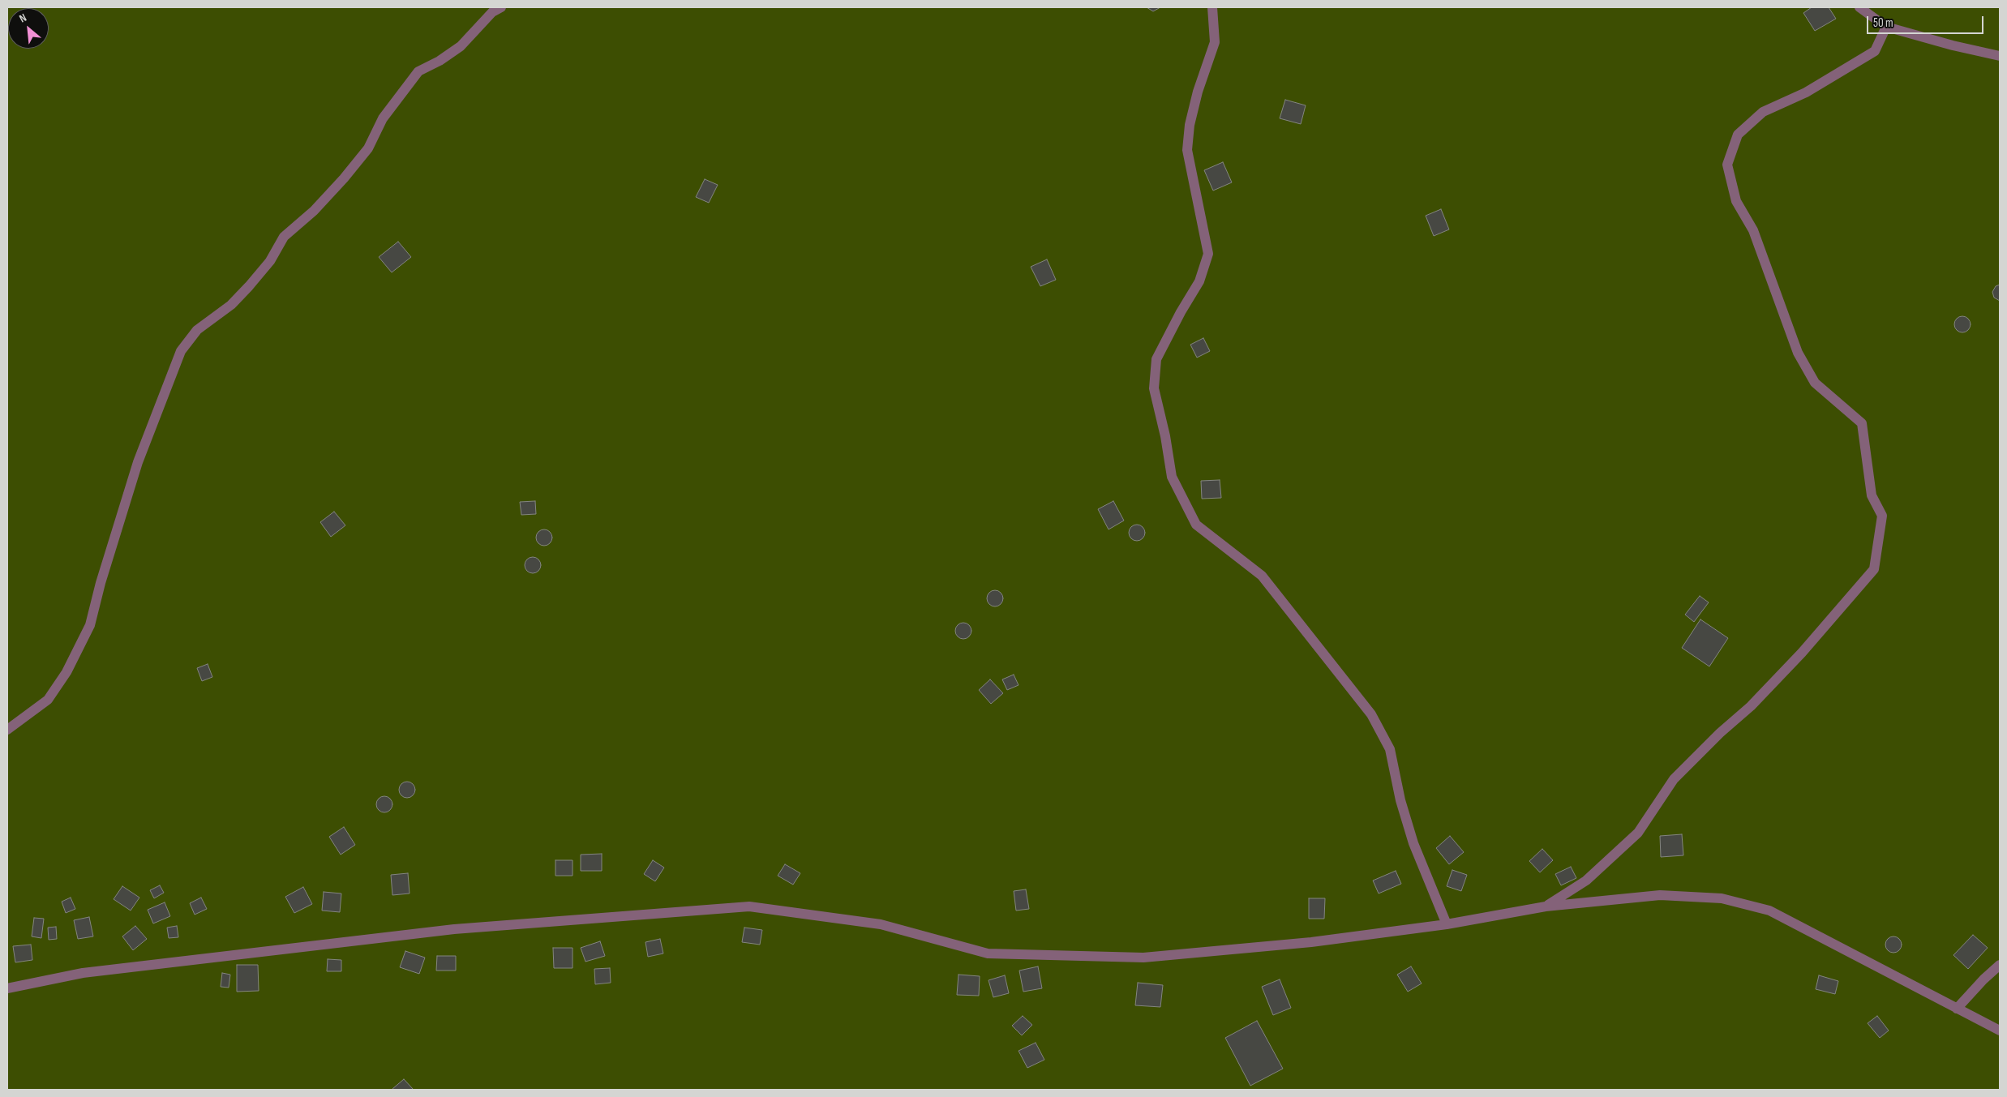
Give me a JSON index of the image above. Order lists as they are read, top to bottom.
{
  "scale_bar": "50 m",
  "north": "top left"
}
